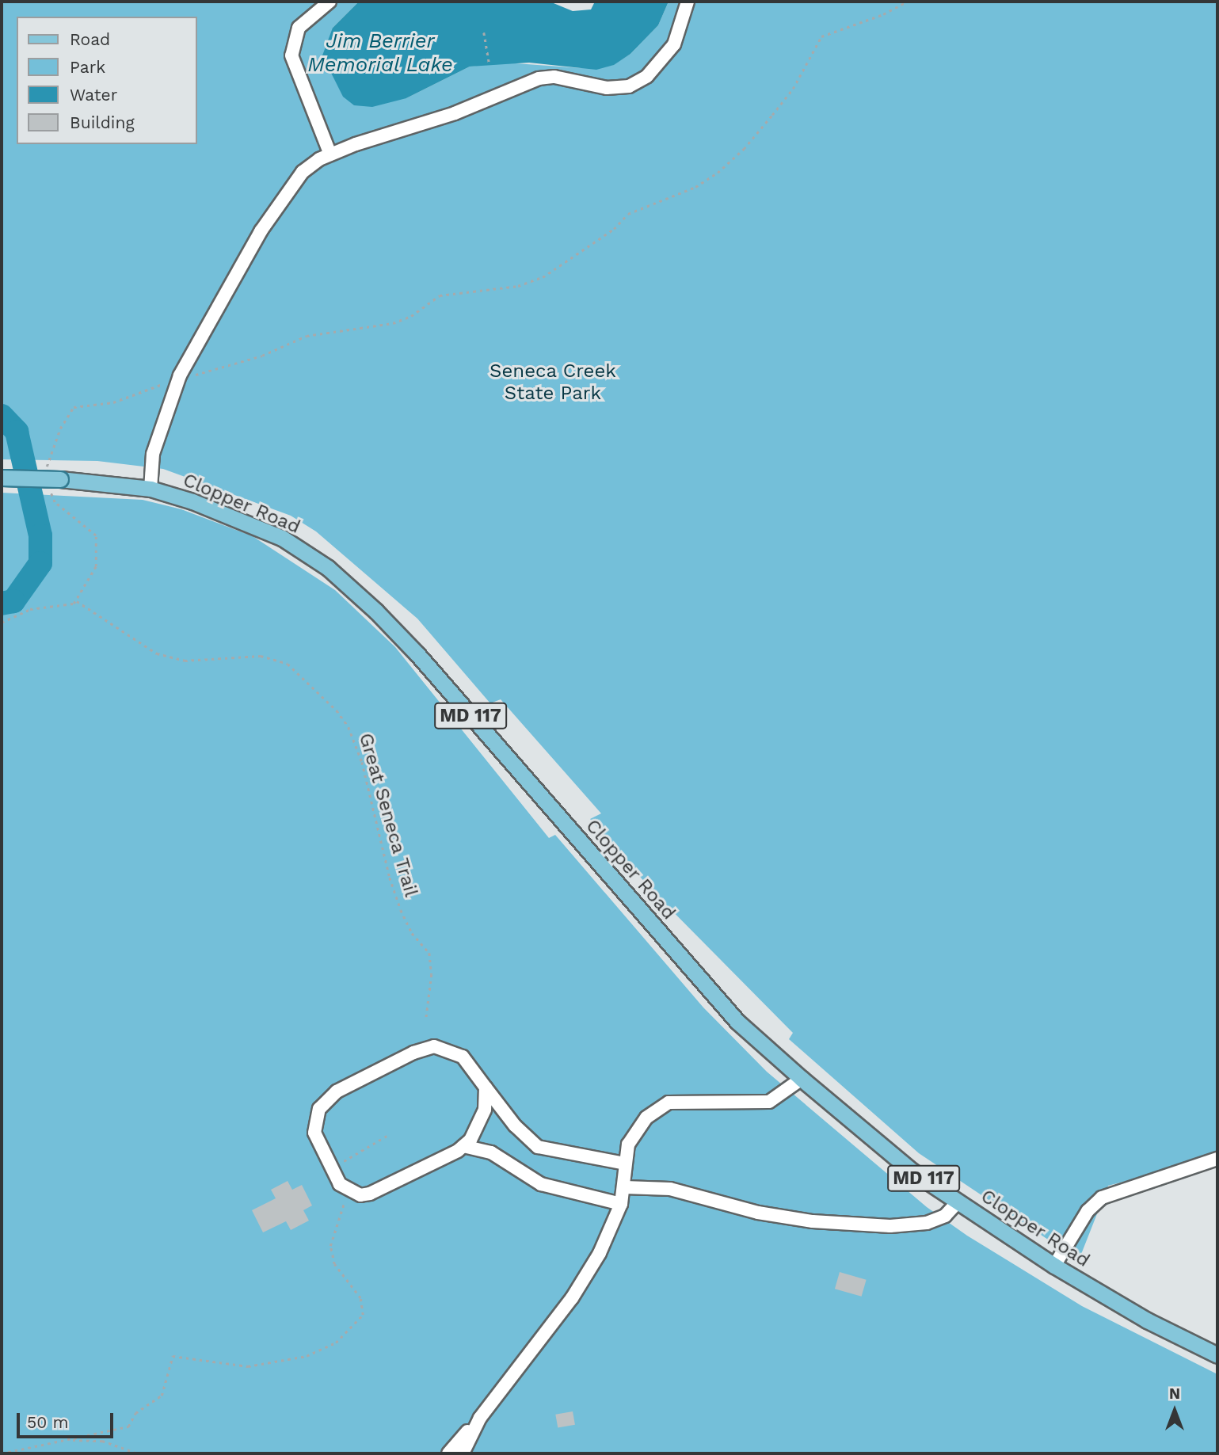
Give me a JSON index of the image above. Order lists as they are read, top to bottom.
{
  "streets": {
    "main road": ["Clopper Road", "MD 117"],
    "path": ["Great Seneca Trail"]
  },
  "water": ["Jim Berrier Memorial Lake"],
  "parks": ["Seneca Creek State Park"],
  "legend": [
    "Road",
    "Park",
    "Water",
    "Building"
  ],
  "scale_bar": "50 m",
  "north": "top"
}
